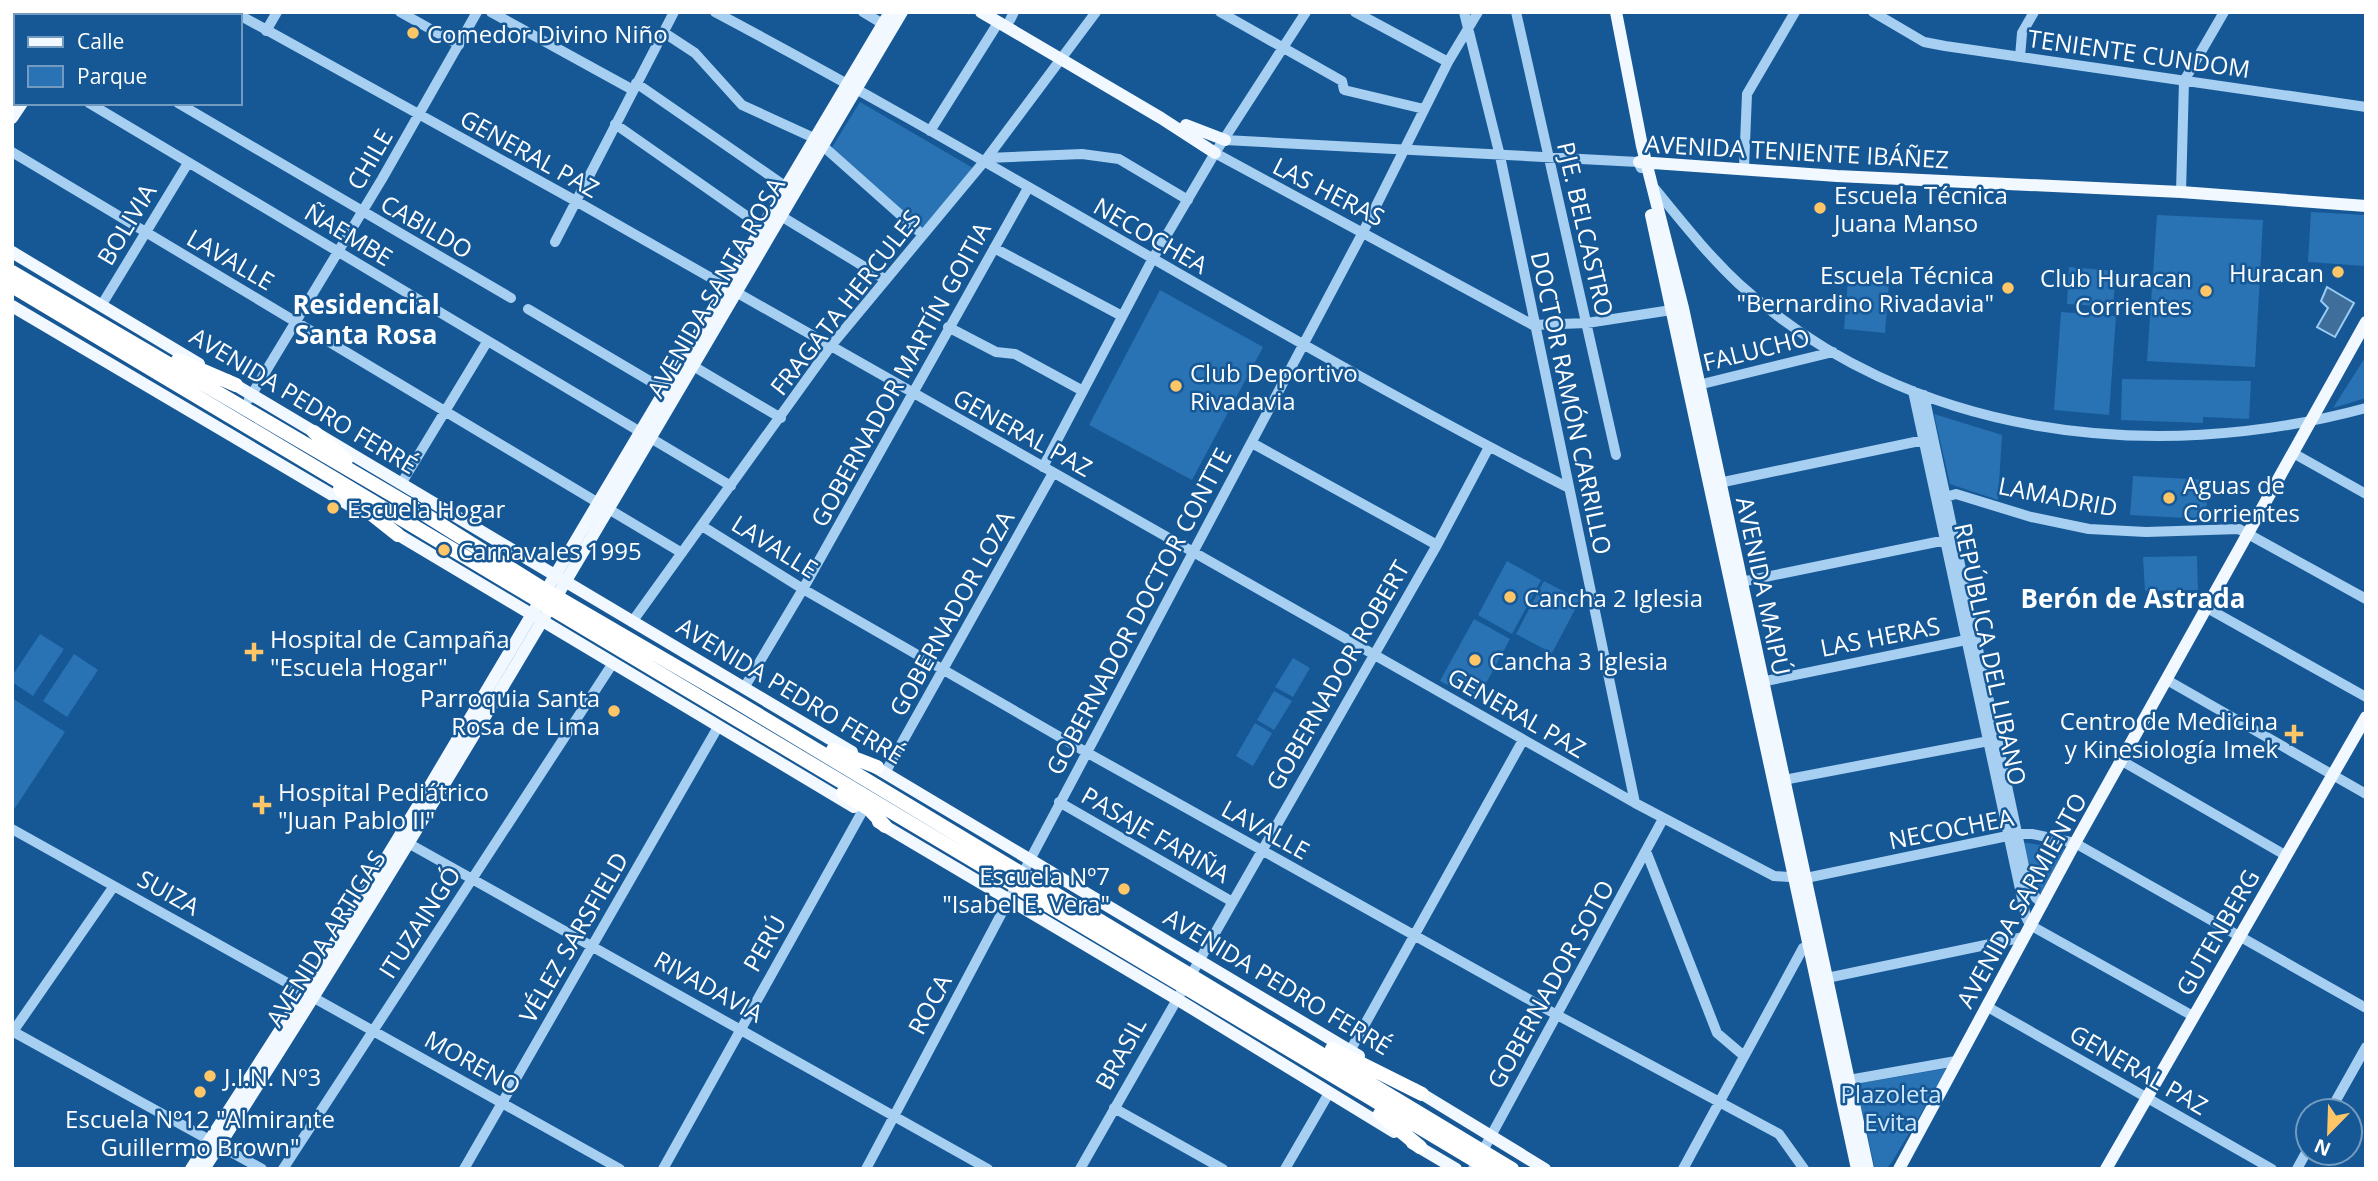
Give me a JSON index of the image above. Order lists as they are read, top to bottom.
{
  "streets": {
    "highway": ["AVENIDA PEDRO FERRÉ"],
    "main road": [
      "AVENIDA TENIENTE IBÁÑEZ",
      "LAS HERAS",
      "AVENIDA SANTA ROSA",
      "AVENIDA MAIPÚ",
      "AVENIDA SARMIENTO",
      "GUTENBERG",
      "AVENIDA ARTIGAS"
    ],
    "street": [
      "TENIENTE CUNDOM",
      "GENERAL PAZ",
      "CHILE",
      "BOLIVIA",
      "CABILDO",
      "PJE. BELCASTRO",
      "ÑAEMBE",
      "NECOCHEA",
      "LAVALLE",
      "FRAGATA HERCULES",
      "FALUCHO",
      "GOBERNADOR MARTÍN GOITIA",
      "DOCTOR RAMÓN CARRILLO",
      "LAMADRID",
      "GOBERNADOR DOCTOR CONTTE",
      "GOBERNADOR LOZA",
      "REPÚBLICA DEL LIBANO",
      "GOBERNADOR ROBERT",
      "PASAJE FARIÑA",
      "SUIZA",
      "ITUZAINGÓ",
      "VÉLEZ SARSFIELD",
      "PERÚ",
      "GOBERNADOR SOTO",
      "RIVADAVIA",
      "ROCA",
      "BRASIL",
      "MORENO"
    ]
  },
  "crossings": [
    ["AVENIDA TENIENTE IBÁÑEZ", "LAS HERAS"],
    ["AVENIDA TENIENTE IBÁÑEZ", "PJE. BELCASTRO"],
    ["AVENIDA TENIENTE IBÁÑEZ", "DOCTOR RAMÓN CARRILLO"],
    ["AVENIDA TENIENTE IBÁÑEZ", "AVENIDA MAIPÚ"],
    ["AVENIDA TENIENTE IBÁÑEZ", "GOBERNADOR DOCTOR CONTTE"],
    ["GENERAL PAZ", "CHILE"],
    ["GENERAL PAZ", "NECOCHEA"],
    ["GENERAL PAZ", "AVENIDA SANTA ROSA"],
    ["GENERAL PAZ", "FRAGATA HERCULES"],
    ["GENERAL PAZ", "GOBERNADOR MARTÍN GOITIA"],
    ["GENERAL PAZ", "DOCTOR RAMÓN CARRILLO"],
    ["GENERAL PAZ", "AVENIDA MAIPÚ"],
    ["GENERAL PAZ", "GOBERNADOR DOCTOR CONTTE"],
    ["GENERAL PAZ", "GOBERNADOR LOZA"],
    ["GENERAL PAZ", "GOBERNADOR ROBERT"],
    ["GENERAL PAZ", "AVENIDA SARMIENTO"],
    ["GENERAL PAZ", "GUTENBERG"],
    ["GENERAL PAZ", "GOBERNADOR SOTO"],
    ["CHILE", "CABILDO"],
    ["CHILE", "ÑAEMBE"],
    ["CHILE", "LAVALLE"],
    ["CHILE", "AVENIDA PEDRO FERRÉ"],
    ["LAS HERAS", "FRAGATA HERCULES"],
    ["LAS HERAS", "DOCTOR RAMÓN CARRILLO"],
    ["LAS HERAS", "AVENIDA MAIPÚ"],
    ["LAS HERAS", "GOBERNADOR DOCTOR CONTTE"],
    ["LAS HERAS", "REPÚBLICA DEL LIBANO"],
    ["BOLIVIA", "ÑAEMBE"],
    ["BOLIVIA", "LAVALLE"],
    ["BOLIVIA", "AVENIDA PEDRO FERRÉ"],
    ["ÑAEMBE", "AVENIDA SANTA ROSA"],
    ["ÑAEMBE", "FRAGATA HERCULES"],
    ["NECOCHEA", "AVENIDA SANTA ROSA"],
    ["NECOCHEA", "FRAGATA HERCULES"],
    ["NECOCHEA", "GOBERNADOR MARTÍN GOITIA"],
    ["NECOCHEA", "DOCTOR RAMÓN CARRILLO"],
    ["NECOCHEA", "AVENIDA MAIPÚ"],
    ["NECOCHEA", "GOBERNADOR DOCTOR CONTTE"],
    ["NECOCHEA", "REPÚBLICA DEL LIBANO"],
    ["NECOCHEA", "GOBERNADOR ROBERT"],
    ["NECOCHEA", "AVENIDA SARMIENTO"],
    ["NECOCHEA", "GUTENBERG"],
    ["LAVALLE", "AVENIDA SANTA ROSA"],
    ["LAVALLE", "FRAGATA HERCULES"],
    ["LAVALLE", "GOBERNADOR MARTÍN GOITIA"],
    ["LAVALLE", "GOBERNADOR DOCTOR CONTTE"],
    ["LAVALLE", "GOBERNADOR LOZA"],
    ["LAVALLE", "GOBERNADOR ROBERT"],
    ["LAVALLE", "GOBERNADOR SOTO"],
    ["AVENIDA SANTA ROSA", "AVENIDA PEDRO FERRÉ"],
    ["AVENIDA SANTA ROSA", "AVENIDA ARTIGAS"],
    ["FRAGATA HERCULES", "AVENIDA PEDRO FERRÉ"],
    ["FALUCHO", "AVENIDA MAIPÚ"],
    ["GOBERNADOR MARTÍN GOITIA", "AVENIDA PEDRO FERRÉ"],
    ["AVENIDA PEDRO FERRÉ", "GOBERNADOR DOCTOR CONTTE"],
    ["AVENIDA PEDRO FERRÉ", "GOBERNADOR LOZA"],
    ["AVENIDA PEDRO FERRÉ", "GOBERNADOR ROBERT"],
    ["AVENIDA PEDRO FERRÉ", "ITUZAINGÓ"],
    ["AVENIDA PEDRO FERRÉ", "VÉLEZ SARSFIELD"],
    ["AVENIDA PEDRO FERRÉ", "AVENIDA ARTIGAS"],
    ["AVENIDA PEDRO FERRÉ", "PERÚ"],
    ["AVENIDA PEDRO FERRÉ", "GOBERNADOR SOTO"],
    ["AVENIDA PEDRO FERRÉ", "ROCA"],
    ["AVENIDA PEDRO FERRÉ", "BRASIL"],
    ["DOCTOR RAMÓN CARRILLO", "GOBERNADOR DOCTOR CONTTE"],
    ["LAMADRID", "REPÚBLICA DEL LIBANO"],
    ["LAMADRID", "AVENIDA SARMIENTO"],
    ["GOBERNADOR DOCTOR CONTTE", "PASAJE FARIÑA"],
    ["GOBERNADOR DOCTOR CONTTE", "ROCA"],
    ["REPÚBLICA DEL LIBANO", "AVENIDA SARMIENTO"],
    ["GOBERNADOR ROBERT", "PASAJE FARIÑA"],
    ["GOBERNADOR ROBERT", "BRASIL"],
    ["SUIZA", "AVENIDA ARTIGAS"],
    ["SUIZA", "MORENO"],
    ["ITUZAINGÓ", "RIVADAVIA"],
    ["ITUZAINGÓ", "MORENO"],
    ["VÉLEZ SARSFIELD", "RIVADAVIA"],
    ["VÉLEZ SARSFIELD", "MORENO"],
    ["AVENIDA ARTIGAS", "RIVADAVIA"],
    ["AVENIDA ARTIGAS", "MORENO"],
    ["PERÚ", "RIVADAVIA"],
    ["RIVADAVIA", "ROCA"]
  ],
  "districts": ["Residencial Santa Rosa", "Berón de Astrada"],
  "parks": ["Plazoleta Evita"],
  "places": {
    "other": [
      "Comedor Divino Niño",
      "Escuela Técnica Juana Manso",
      "Huracan",
      "Escuela Técnica \"Bernardino Rivadavia\"",
      "Club Huracan Corrientes",
      "Club Deportivo Rivadavia",
      "Aguas de Corrientes",
      "Escuela Hogar",
      "Carnavales 1995",
      "Cancha 2 Iglesia",
      "Cancha 3 Iglesia",
      "Parroquia Santa Rosa de Lima",
      "Escuela Nº7 \"Isabel E. Vera\"",
      "J.I.N. Nº3",
      "Escuela Nº12 \"Almirante Guillermo Brown\""
    ],
    "health": ["Hospital de Campaña \"Escuela Hogar\"", "Centro de Medicina y Kinesiología Imek", "Hospital Pediátrico \"Juan Pablo II\""]
  },
  "legend": ["Calle", "Parque"],
  "north": "bottom left"
}
